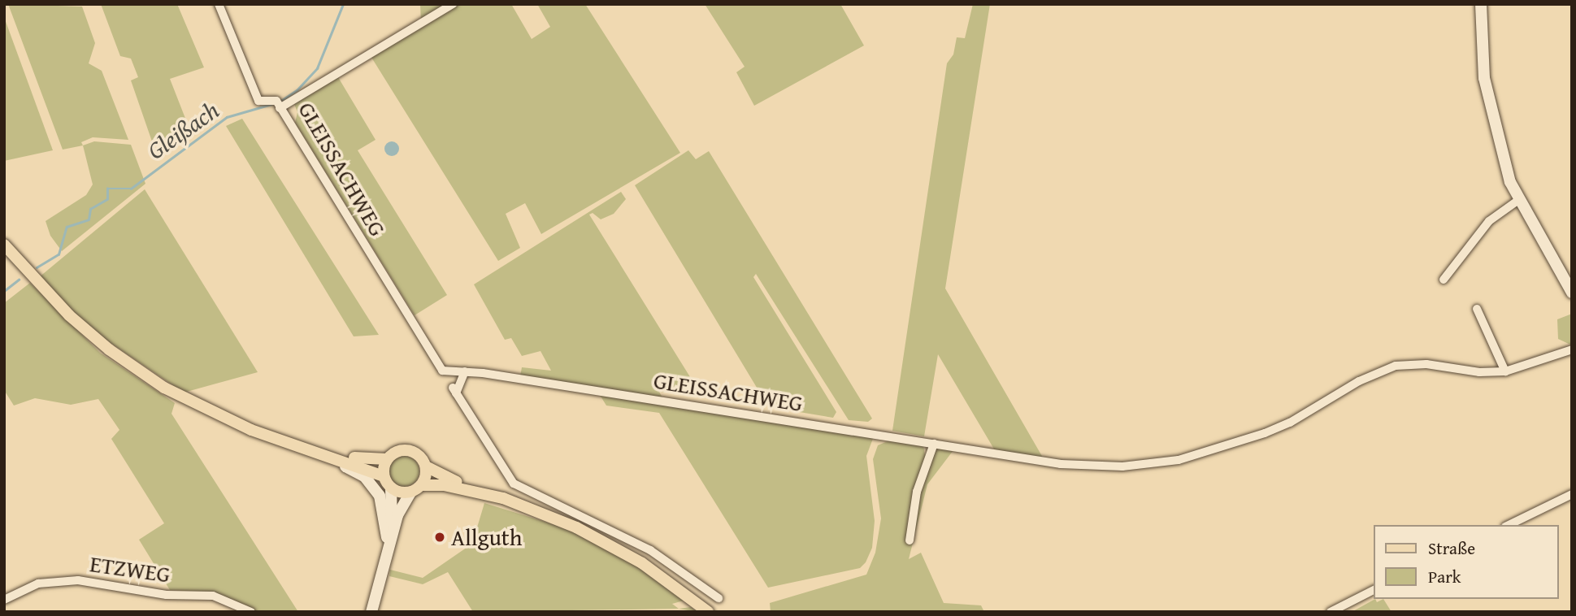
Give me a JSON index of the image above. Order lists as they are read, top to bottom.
{
  "streets": {
    "street": ["GLEISSACHWEG", "ETZWEG"]
  },
  "water": ["Gleißach"],
  "places": ["Allguth"],
  "legend": ["Straße", "Park"]
}
